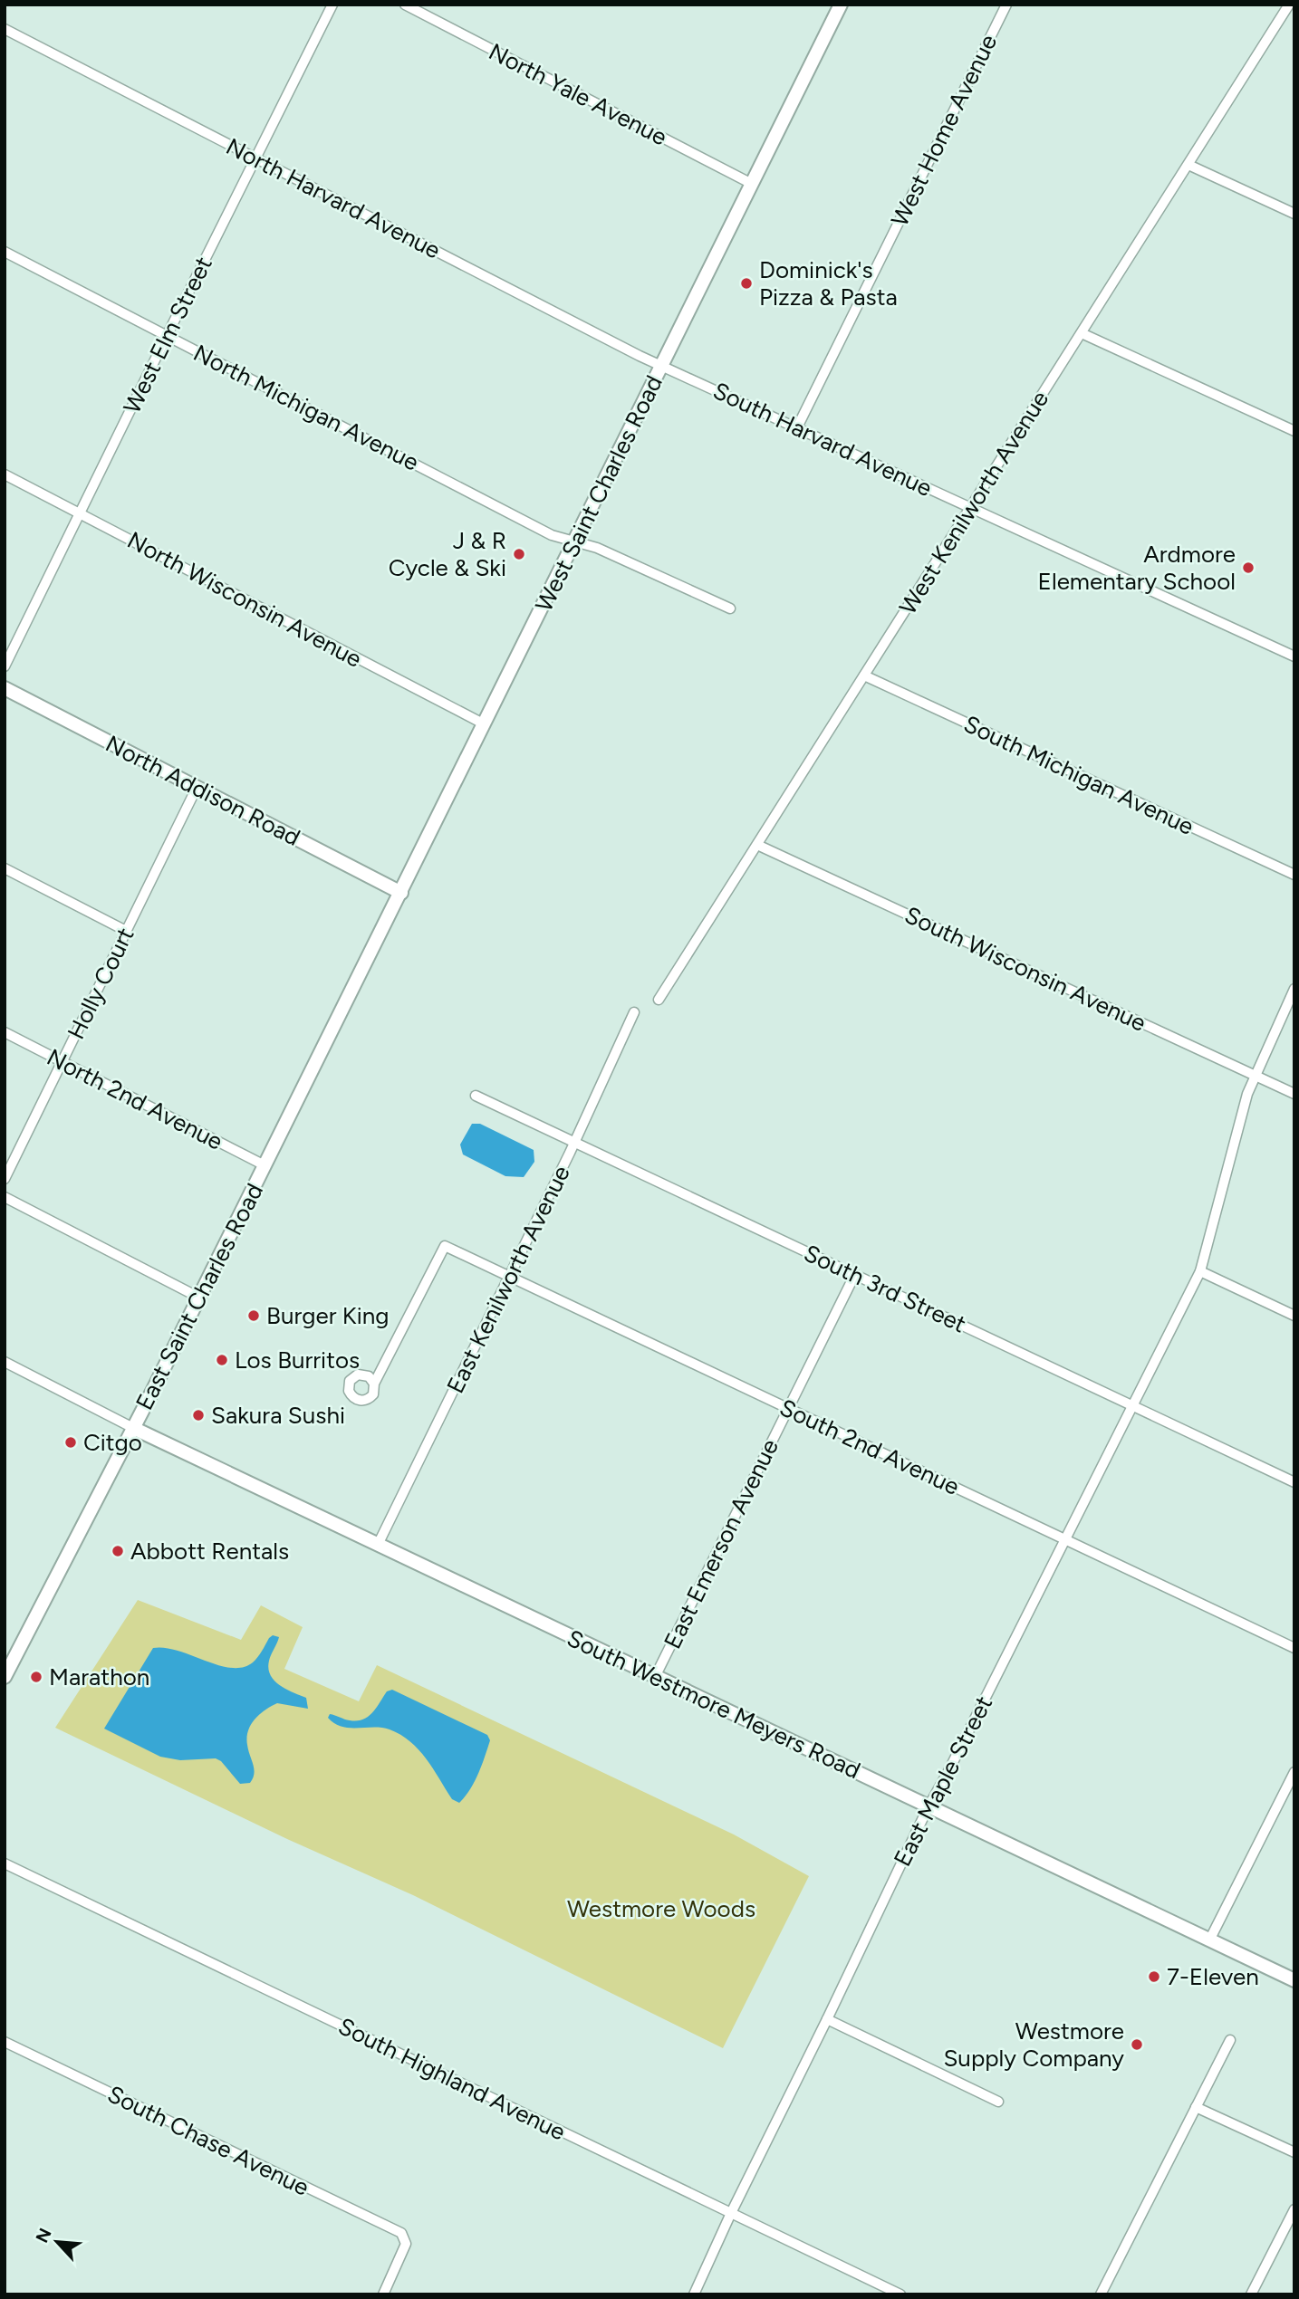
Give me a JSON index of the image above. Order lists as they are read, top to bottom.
{
  "streets": {
    "main road": [
      "West Saint Charles Road",
      "North Addison Road",
      "East Saint Charles Road",
      "South Westmore Meyers Road"
    ],
    "street": [
      "North Yale Avenue",
      "West Home Avenue",
      "North Harvard Avenue",
      "West Elm Street",
      "North Michigan Avenue",
      "South Harvard Avenue",
      "West Kenilworth Avenue",
      "North Wisconsin Avenue",
      "South Michigan Avenue",
      "South Wisconsin Avenue",
      "Holly Court",
      "North 2nd Avenue",
      "East Kenilworth Avenue",
      "South 3rd Street",
      "South 2nd Avenue",
      "East Emerson Avenue",
      "East Maple Street",
      "South Highland Avenue",
      "South Chase Avenue"
    ]
  },
  "crossings": [
    ["North Yale Avenue", "West Saint Charles Road"],
    ["West Home Avenue", "South Harvard Avenue"],
    ["North Harvard Avenue", "West Elm Street"],
    ["North Harvard Avenue", "South Harvard Avenue"],
    ["North Harvard Avenue", "West Saint Charles Road"],
    ["West Elm Street", "North Michigan Avenue"],
    ["West Elm Street", "North Wisconsin Avenue"],
    ["North Michigan Avenue", "West Saint Charles Road"],
    ["South Harvard Avenue", "West Saint Charles Road"],
    ["South Harvard Avenue", "West Kenilworth Avenue"],
    ["West Saint Charles Road", "North Wisconsin Avenue"],
    ["West Saint Charles Road", "North Addison Road"],
    ["West Saint Charles Road", "East Saint Charles Road"],
    ["West Kenilworth Avenue", "South Michigan Avenue"],
    ["West Kenilworth Avenue", "South Wisconsin Avenue"],
    ["North Addison Road", "Holly Court"],
    ["South Wisconsin Avenue", "East Maple Street"],
    ["Holly Court", "North 2nd Avenue"],
    ["North 2nd Avenue", "East Saint Charles Road"],
    ["East Kenilworth Avenue", "South 3rd Street"],
    ["East Kenilworth Avenue", "South 2nd Avenue"],
    ["East Kenilworth Avenue", "South Westmore Meyers Road"],
    ["South 3rd Street", "East Emerson Avenue"],
    ["South 3rd Street", "East Maple Street"],
    ["East Saint Charles Road", "South Westmore Meyers Road"],
    ["South 2nd Avenue", "East Emerson Avenue"],
    ["South 2nd Avenue", "East Maple Street"],
    ["East Emerson Avenue", "South Westmore Meyers Road"],
    ["South Westmore Meyers Road", "East Maple Street"],
    ["East Maple Street", "South Highland Avenue"]
  ],
  "parks": ["Westmore Woods"],
  "places": [
    "Dominick's Pizza & Pasta",
    "J & R Cycle & Ski",
    "Ardmore Elementary School",
    "Burger King",
    "Los Burritos",
    "Sakura Sushi",
    "Citgo",
    "Abbott Rentals",
    "Marathon",
    "7-Eleven",
    "Westmore Supply Company"
  ],
  "north": "top left"
}
